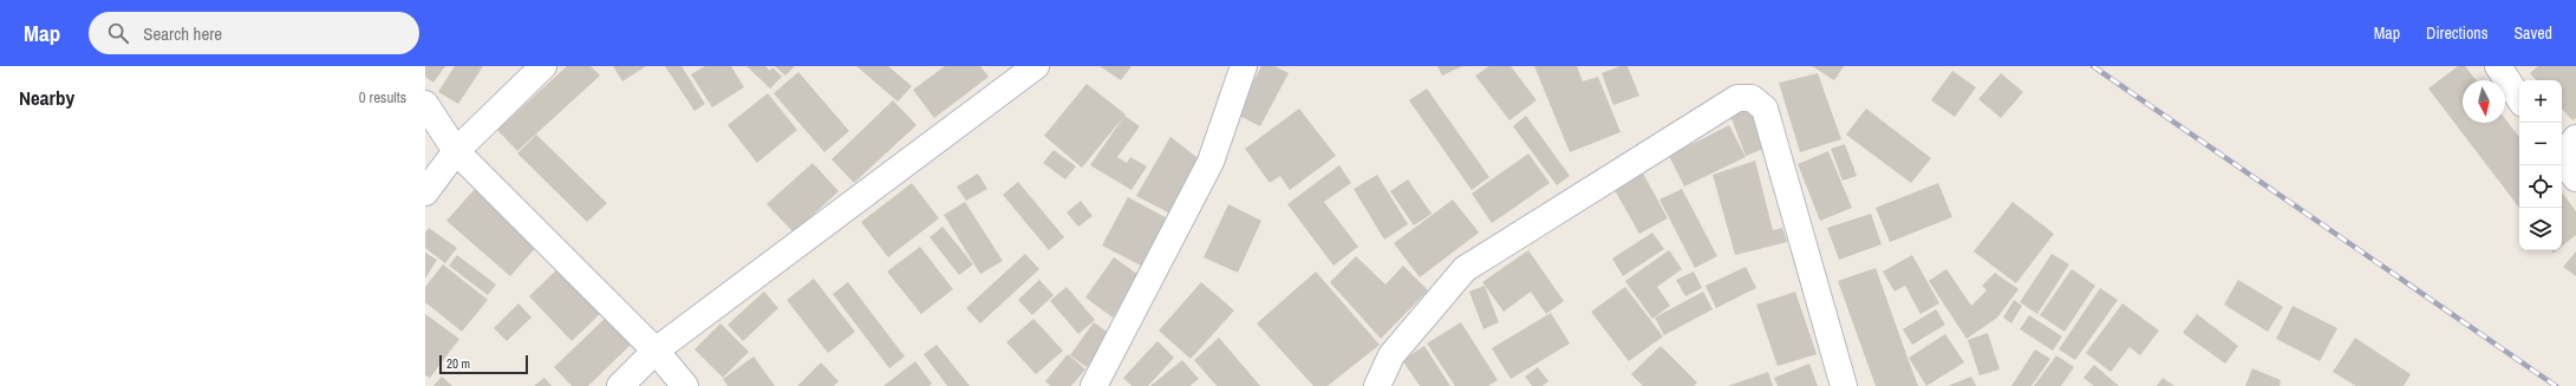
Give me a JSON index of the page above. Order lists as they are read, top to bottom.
{
  "scale_bar": "20 m",
  "north": "bottom",
  "page": {
    "header": "Map",
    "search": "Search here",
    "nav": ["Map", "Directions", "Saved"],
    "heading": ["Nearby", "0 results"],
    "map_buttons": ["+", "−"],
    "scale": "20 m"
  }
}
